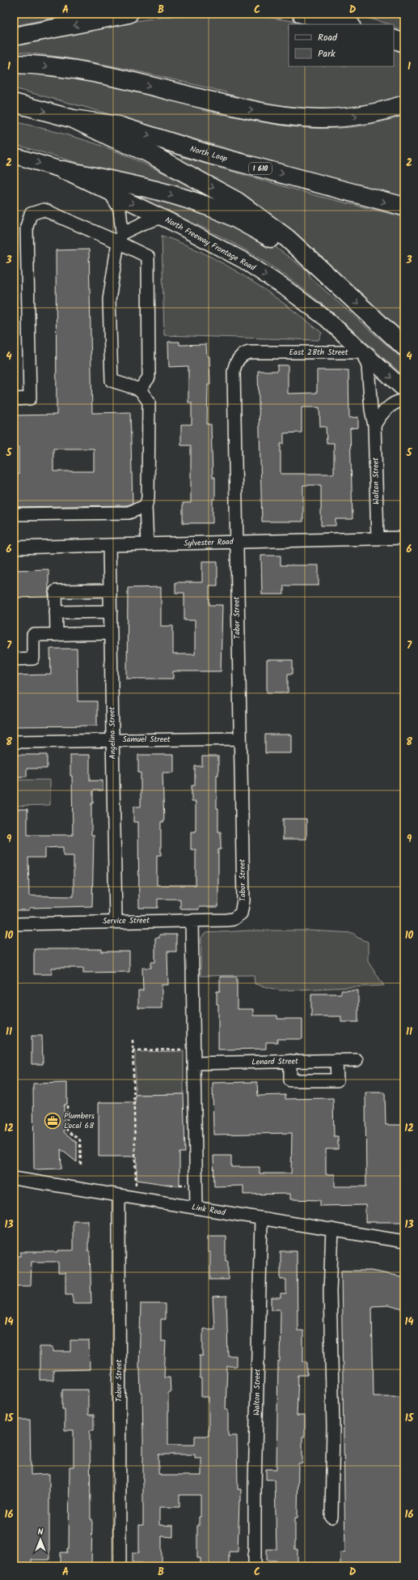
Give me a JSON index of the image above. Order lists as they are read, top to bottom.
{
  "streets": {
    "highway": ["North Loop", "I 610"],
    "main road": ["North Freeway Frontage Road"],
    "street": [
      "East 28th Street",
      "Walton Street",
      "Sylvester Road",
      "Tabor Street",
      "Angelina Street",
      "Samuel Street",
      "Service Street",
      "Lenard Street",
      "Link Road"
    ]
  },
  "crossings": [
    ["North Freeway Frontage Road", "East 28th Street"],
    ["North Freeway Frontage Road", "Walton Street"],
    ["East 28th Street", "Walton Street"],
    ["East 28th Street", "Tabor Street"],
    ["Walton Street", "Sylvester Road"],
    ["Walton Street", "Link Road"],
    ["Sylvester Road", "Tabor Street"],
    ["Sylvester Road", "Angelina Street"],
    ["Tabor Street", "Samuel Street"],
    ["Tabor Street", "Service Street"],
    ["Tabor Street", "Link Road"],
    ["Angelina Street", "Samuel Street"],
    ["Angelina Street", "Service Street"]
  ],
  "one_way": ["North Freeway Frontage Road"],
  "places": {
    "office": ["Plumbers Local 68"]
  },
  "legend": ["Road", "Park"],
  "north": "top",
  "grid": {
    "columns": [
      "A",
      "B",
      "C",
      "D"
    ],
    "rows": [
      "1",
      "2",
      "3",
      "4",
      "5",
      "6",
      "7",
      "8",
      "9",
      "10",
      "11",
      "12",
      "13",
      "14",
      "15",
      "16"
    ]
  }
}
